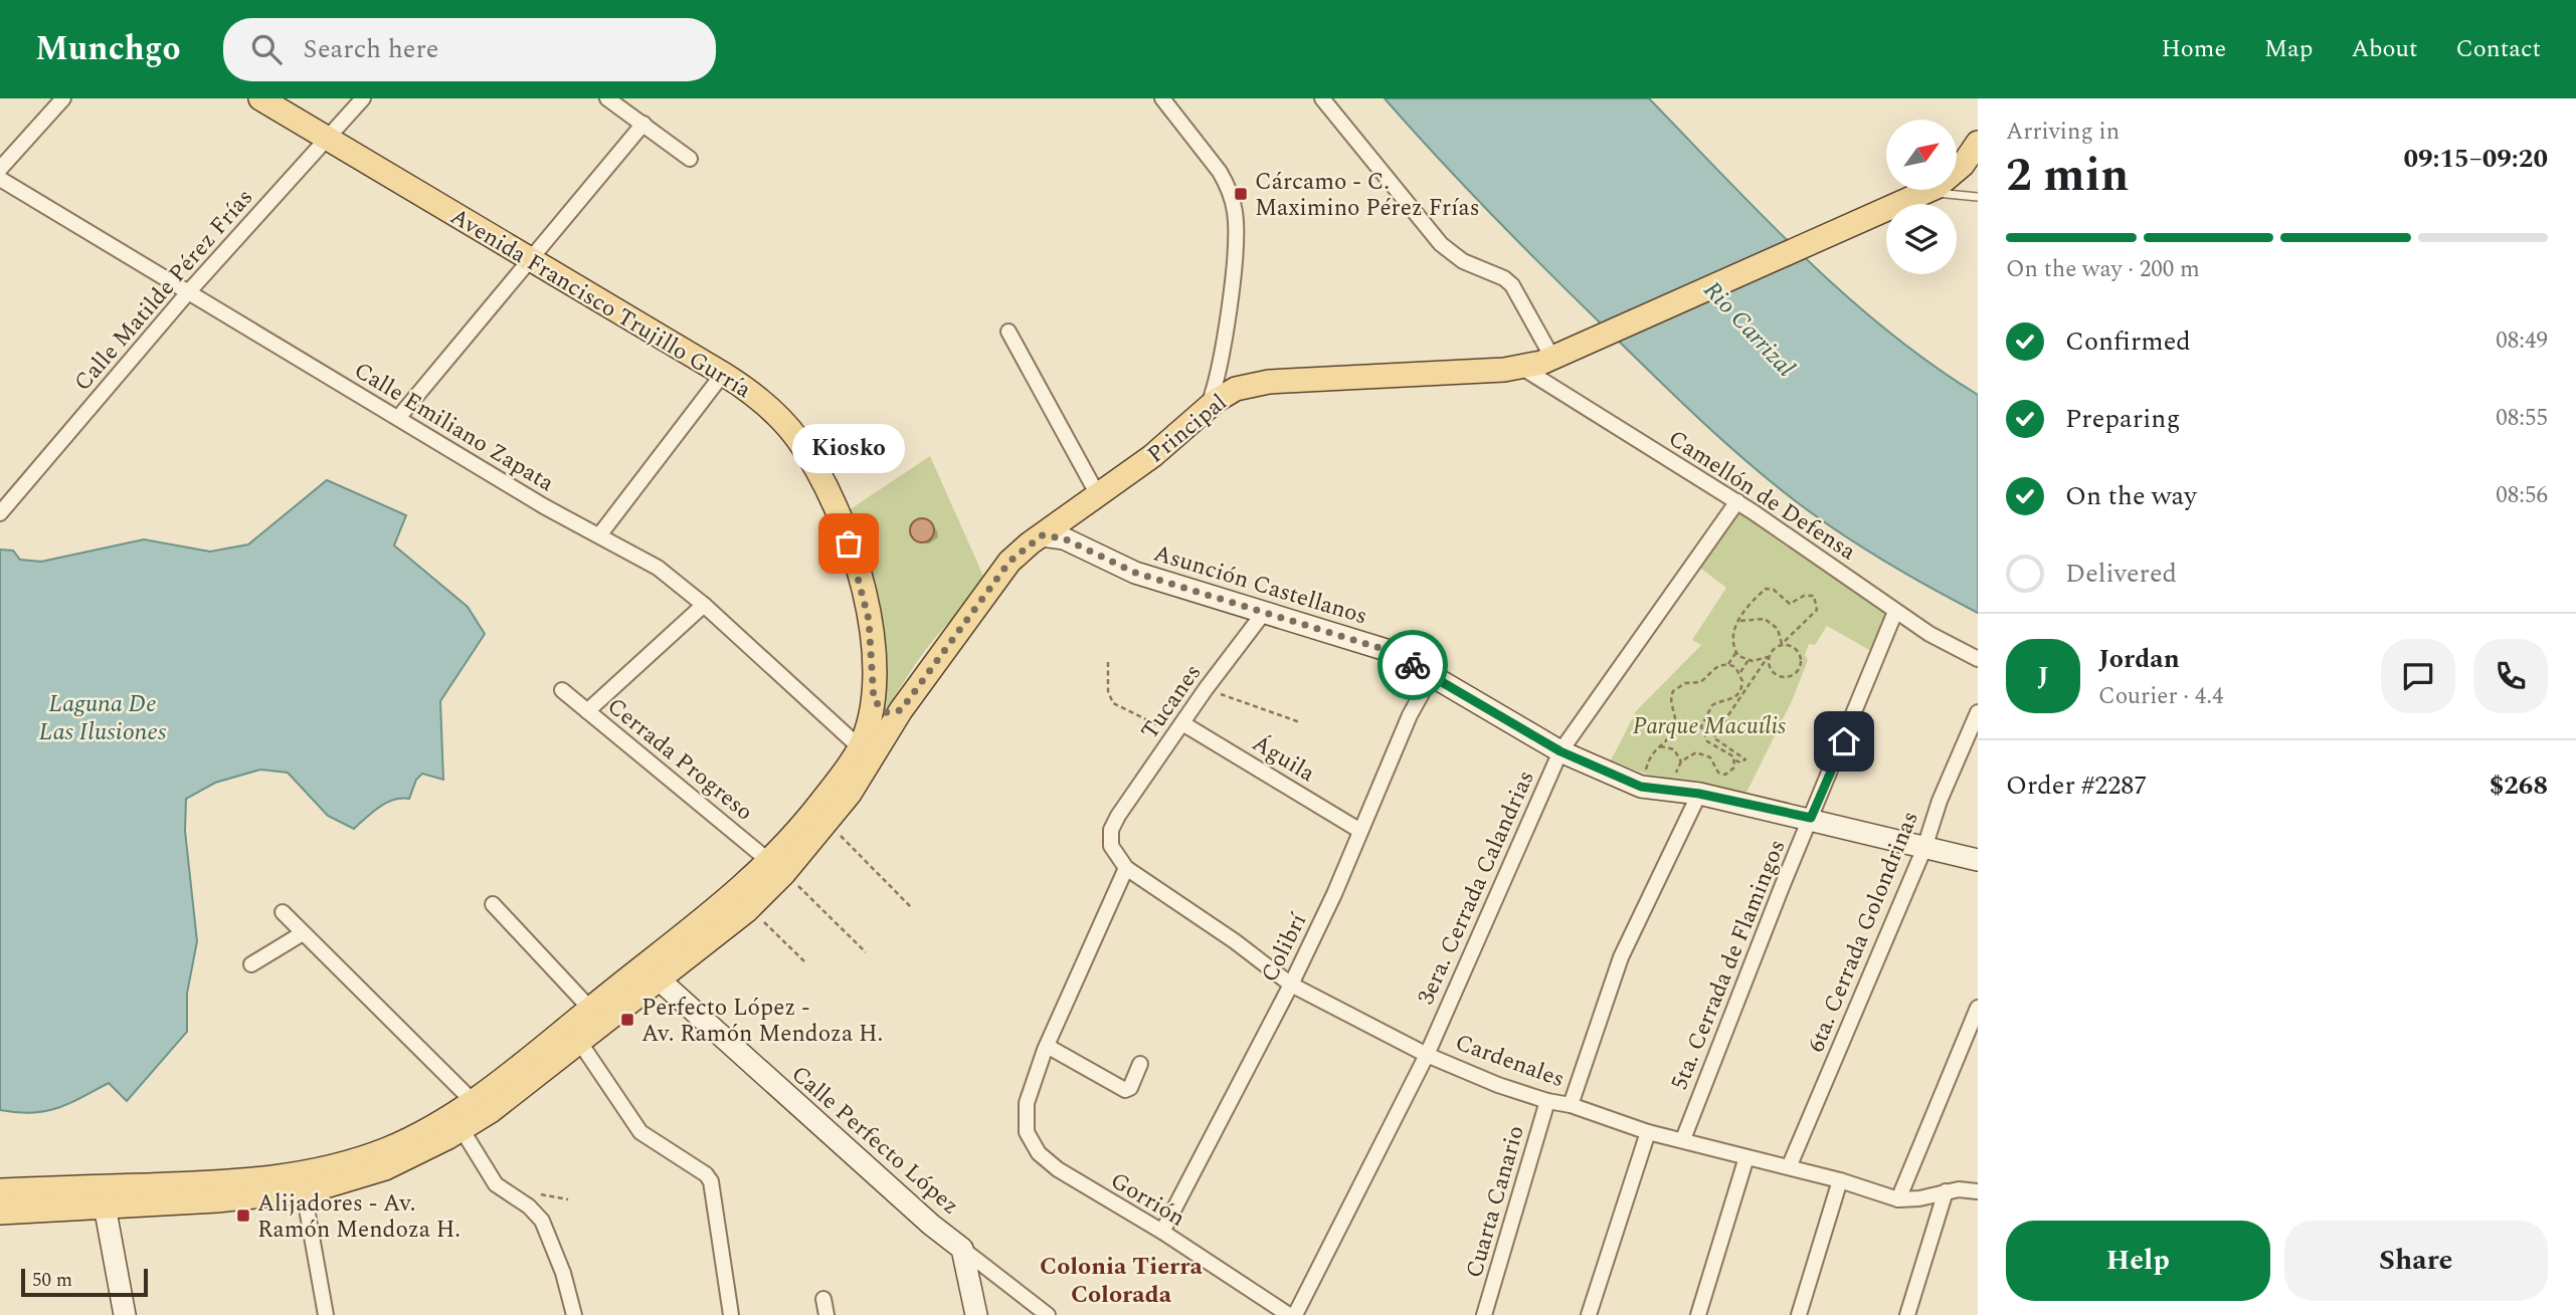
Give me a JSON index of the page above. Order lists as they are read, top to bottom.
{
  "streets": {
    "main road": ["Avenida Francisco Trujillo Gurría", "Principal"],
    "street": [
      "Calle Matilde Pérez Frías",
      "Calle Emiliano Zapata",
      "Camellón de Defensa",
      "Asunción Castellanos",
      "Tucanes",
      "Águila",
      "Cerrada Progreso",
      "3era. Cerrada Calandrias",
      "6ta. Cerrada Golondrinas",
      "Colibrí",
      "5ta. Cerrada de Flamingos",
      "Cardenales",
      "Calle Perfecto López",
      "Gorrión",
      "Cuarta Canario"
    ]
  },
  "crossings": [
    ["Calle Matilde Pérez Frías", "Avenida Francisco Trujillo Gurría"],
    ["Calle Matilde Pérez Frías", "Calle Emiliano Zapata"],
    ["Avenida Francisco Trujillo Gurría", "Calle Emiliano Zapata"],
    ["Avenida Francisco Trujillo Gurría", "Principal"],
    ["Avenida Francisco Trujillo Gurría", "Cerrada Progreso"],
    ["Principal", "Camellón de Defensa"],
    ["Principal", "Asunción Castellanos"],
    ["Principal", "Cerrada Progreso"],
    ["Camellón de Defensa", "3era. Cerrada Calandrias"],
    ["Camellón de Defensa", "5ta. Cerrada de Flamingos"],
    ["Asunción Castellanos", "Tucanes"],
    ["Asunción Castellanos", "3era. Cerrada Calandrias"],
    ["Asunción Castellanos", "6ta. Cerrada Golondrinas"],
    ["Asunción Castellanos", "Colibrí"],
    ["Asunción Castellanos", "5ta. Cerrada de Flamingos"],
    ["Tucanes", "Águila"],
    ["Tucanes", "Cardenales"],
    ["Águila", "Colibrí"],
    ["3era. Cerrada Calandrias", "Cardenales"],
    ["6ta. Cerrada Golondrinas", "Cardenales"],
    ["Colibrí", "Cardenales"],
    ["Colibrí", "Gorrión"],
    ["5ta. Cerrada de Flamingos", "Cardenales"],
    ["Cardenales", "Gorrión"],
    ["Cardenales", "Cuarta Canario"]
  ],
  "districts": ["Colonia Tierra Colorada"],
  "water": ["Rio Carrizal", "Laguna De Las Ilusiones"],
  "parks": ["Parque Macuílis"],
  "places": {
    "transit": ["Cárcamo - C. Maximino Pérez Frías", "Perfecto López - Av. Ramón Mendoza H.", "Alijadores - Av. Ramón Mendoza H."],
    "other": ["Kiosko"]
  },
  "scale_bar": "50 m",
  "north": "top right",
  "page": {
    "header": "Munchgo",
    "search": "Search here",
    "nav": [
      "Home",
      "Map",
      "About",
      "Contact"
    ],
    "heading": ["2 min", "Arriving in", "09:15–09:20"],
    "panel": [
      "Jordan",
      "Courier · 4.4",
      "Order #2287",
      "$268"
    ],
    "bar": "On the way · 200 m",
    "list": [
      ["Confirmed", "08:49"],
      ["Preparing", "08:55"],
      ["On the way", "08:56"],
      "Delivered"
    ],
    "bubble": "Kiosko",
    "round": "J",
    "buttons": ["Help", "Share"],
    "scale": "50 m"
  }
}
